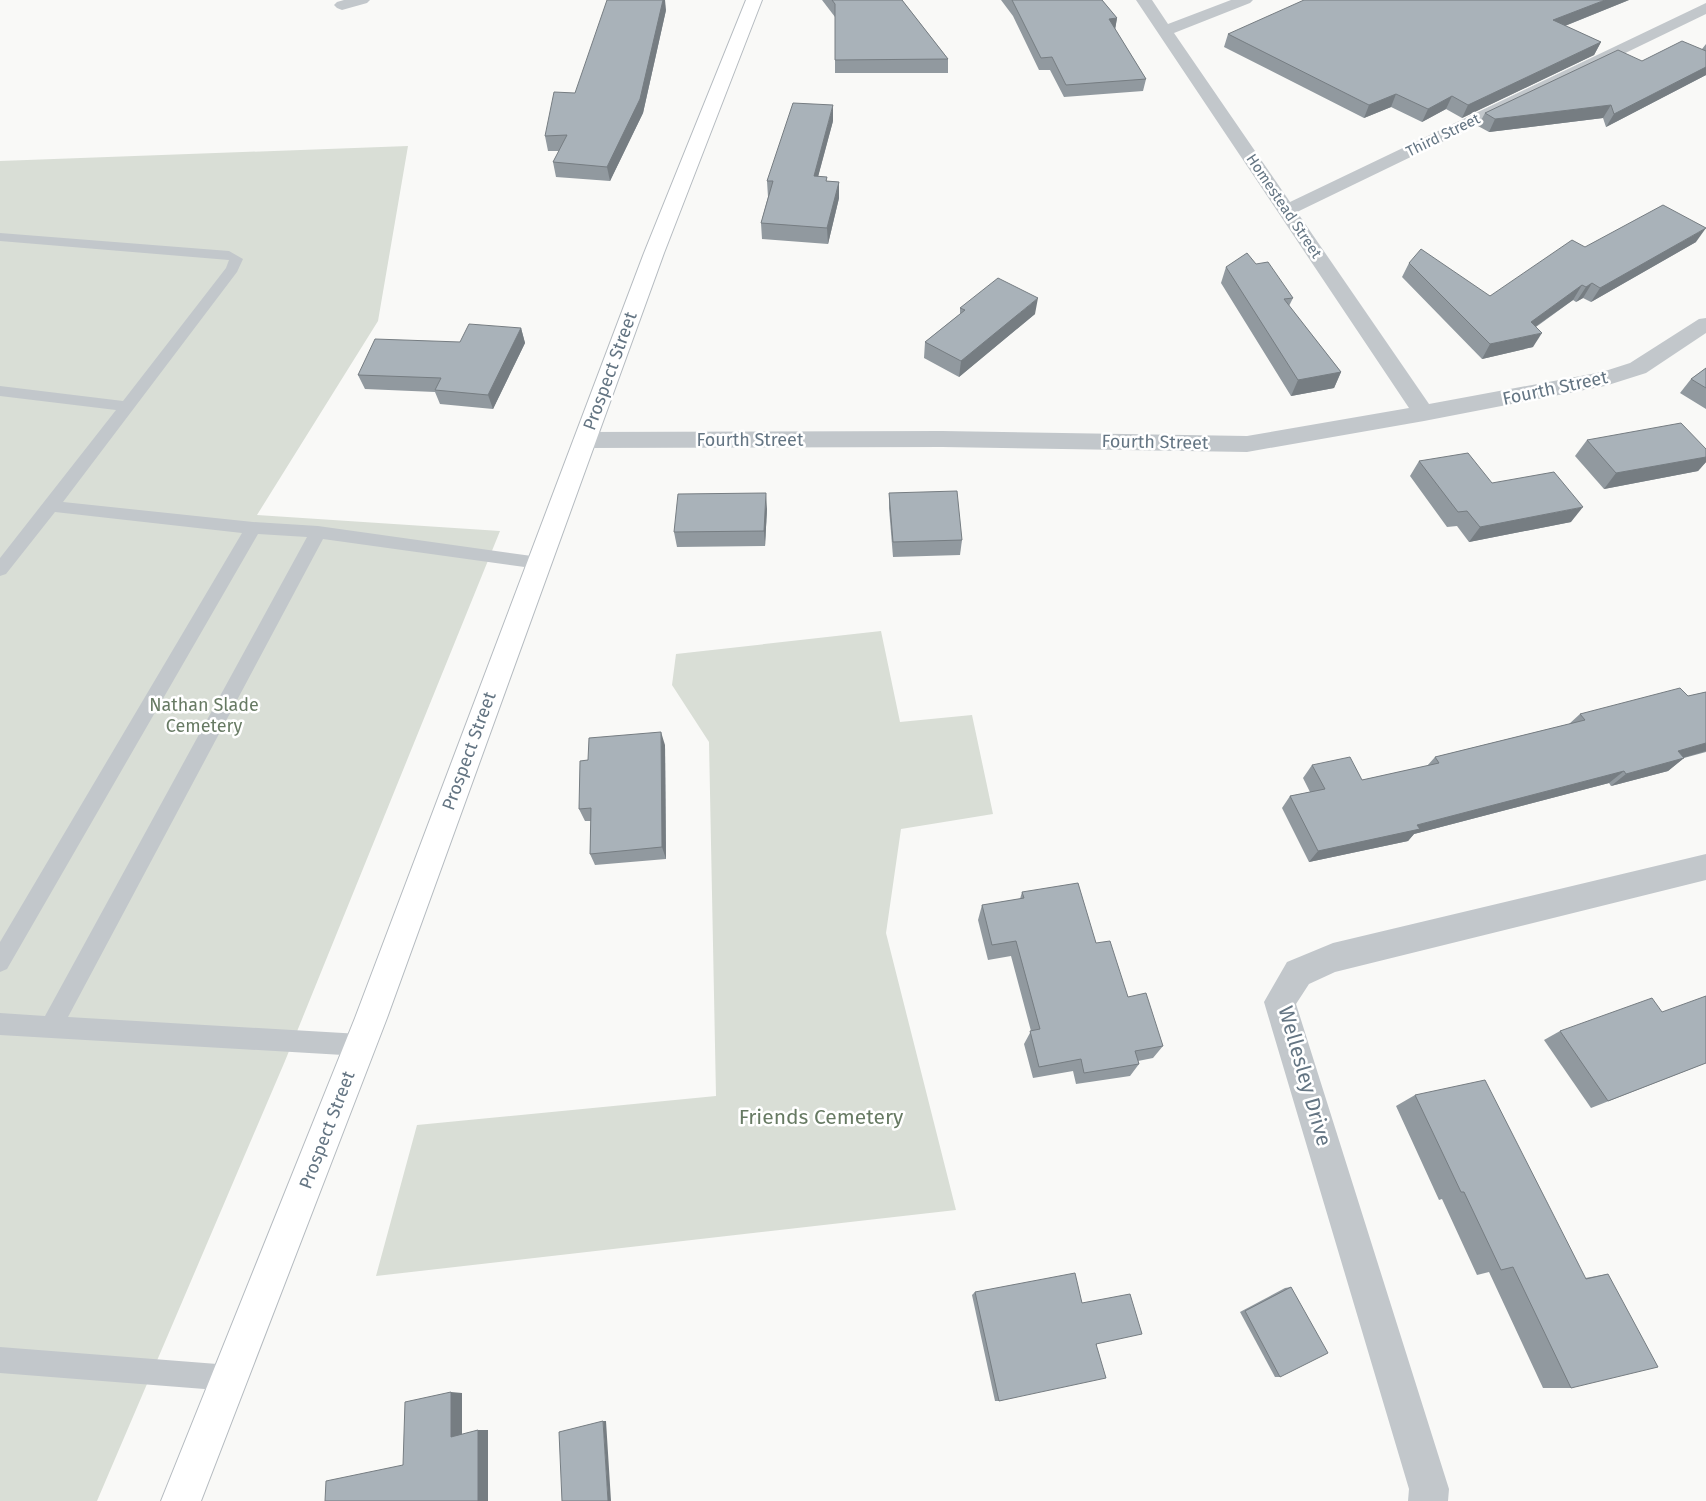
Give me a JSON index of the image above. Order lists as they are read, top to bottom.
{
  "streets": {
    "street": [
      "Third Street",
      "Homestead Street",
      "Prospect Street",
      "Fourth Street",
      "Wellesley Drive"
    ]
  },
  "crossings": [
    ["Third Street", "Homestead Street"],
    ["Homestead Street", "Fourth Street"],
    ["Prospect Street", "Fourth Street"]
  ],
  "parks": ["Nathan Slade Cemetery", "Friends Cemetery"]
}
